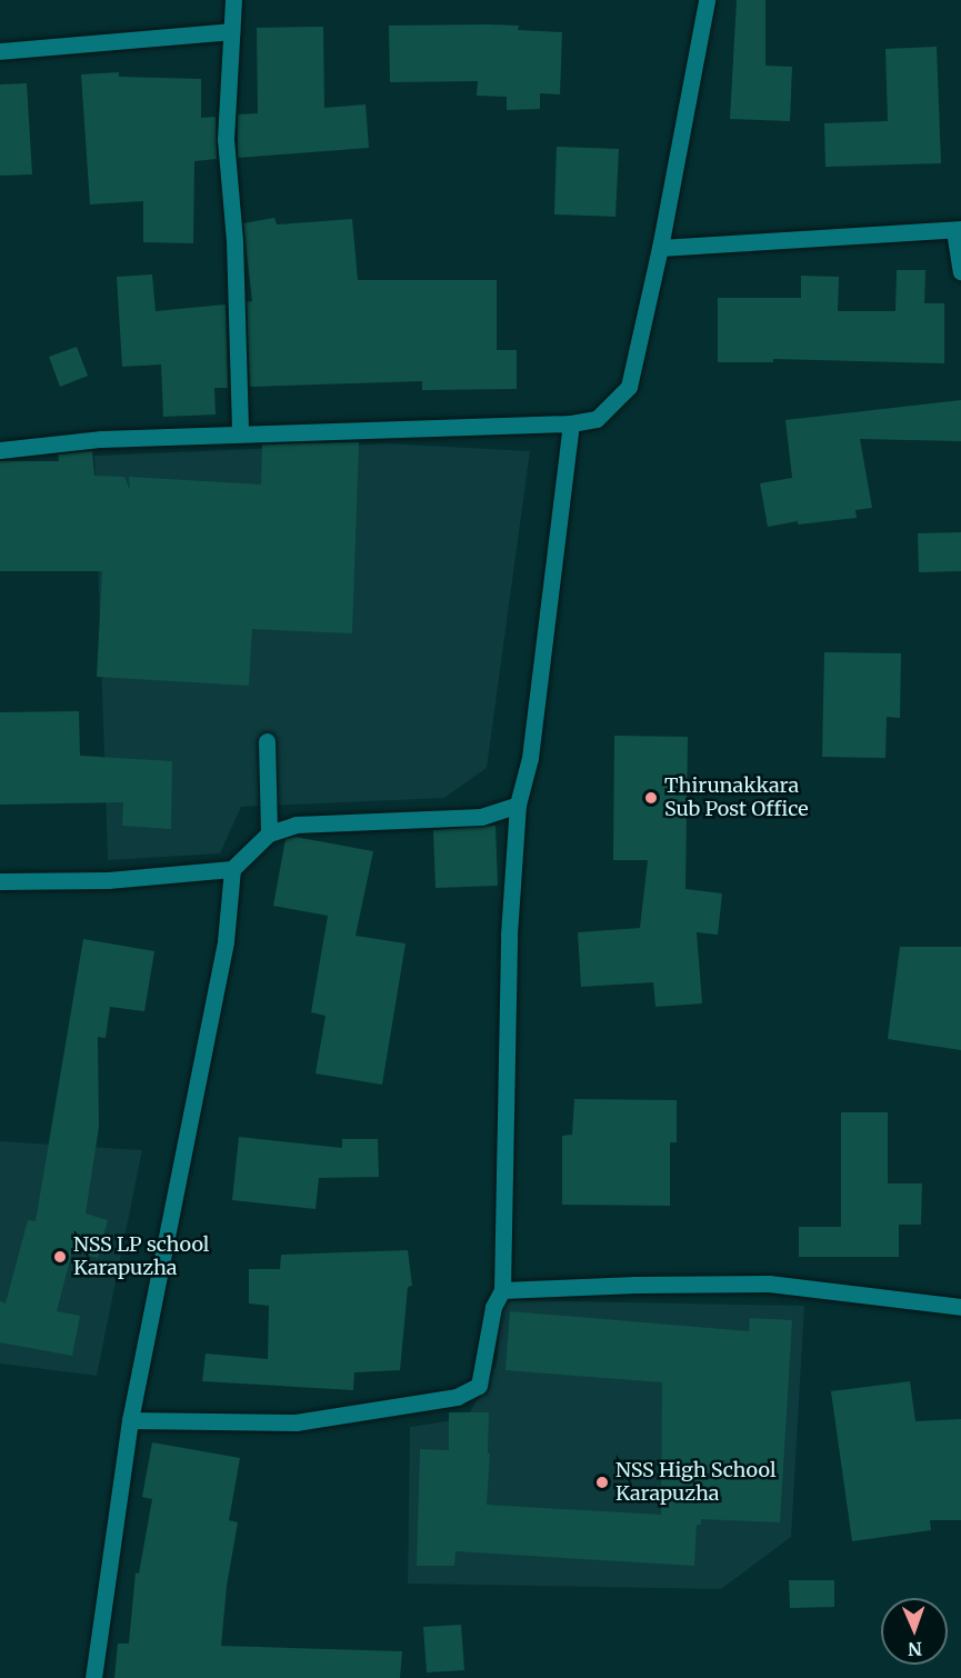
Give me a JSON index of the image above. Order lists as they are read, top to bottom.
{
  "places": ["Thirunakkara Sub Post Office", "NSS LP school Karapuzha", "NSS High School Karapuzha"],
  "north": "bottom"
}
